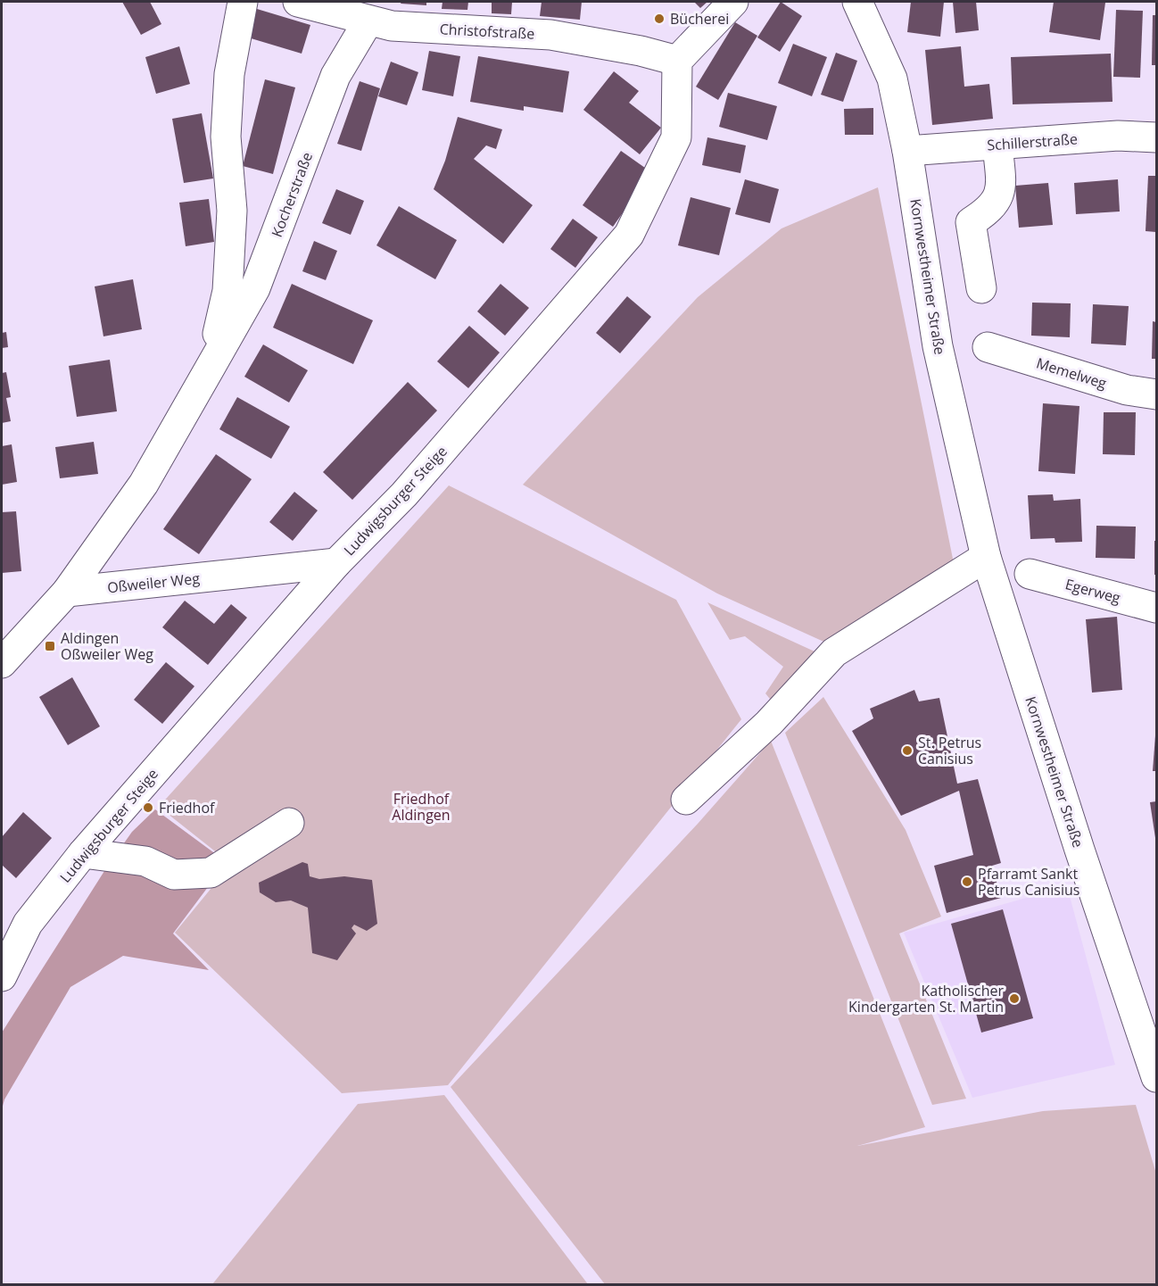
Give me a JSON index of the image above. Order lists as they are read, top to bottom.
{
  "streets": {
    "street": [
      "Christofstraße",
      "Schillerstraße",
      "Kocherstraße",
      "Kornwestheimer Straße",
      "Memelweg",
      "Ludwigsburger Steige",
      "Oßweiler Weg",
      "Egerweg"
    ]
  },
  "crossings": [
    ["Christofstraße", "Kocherstraße"],
    ["Christofstraße", "Ludwigsburger Steige"],
    ["Schillerstraße", "Kornwestheimer Straße"],
    ["Kocherstraße", "Oßweiler Weg"],
    ["Ludwigsburger Steige", "Oßweiler Weg"]
  ],
  "parks": ["Friedhof Aldingen"],
  "places": {
    "other": [
      "Bücherei",
      "St. Petrus Canisius",
      "Friedhof",
      "Pfarramt Sankt Petrus Canisius",
      "Katholischer Kindergarten St. Martin"
    ],
    "transit": ["Aldingen Oßweiler Weg"]
  }
}
